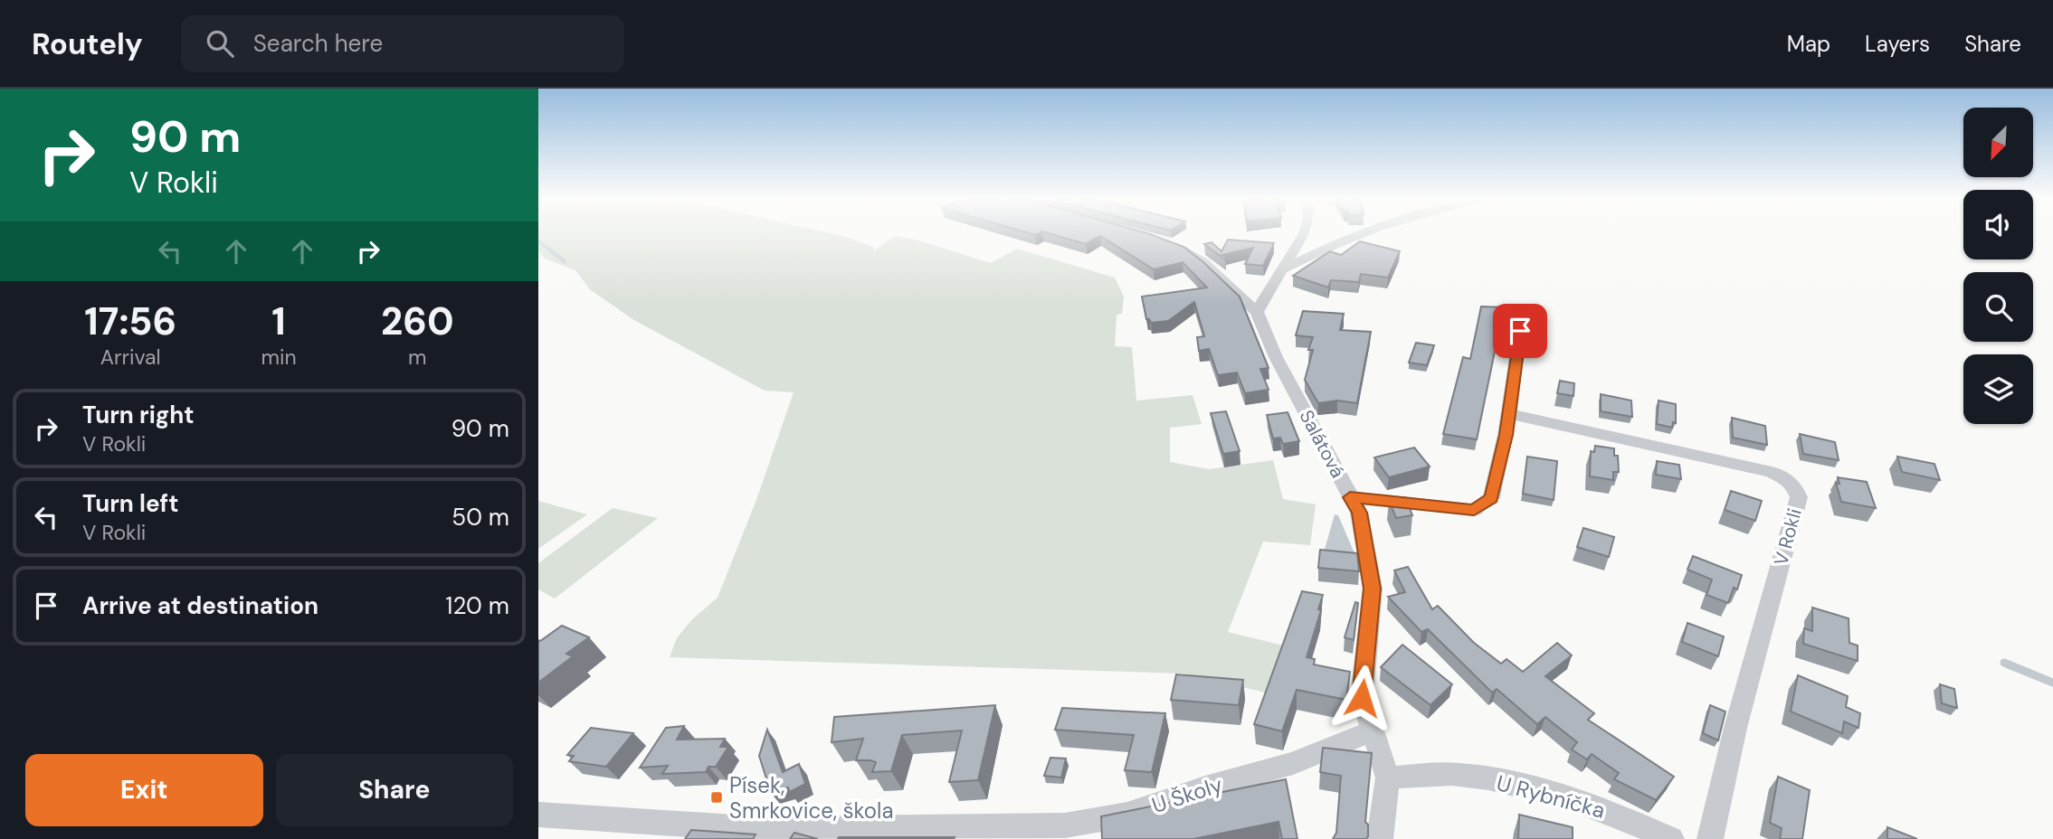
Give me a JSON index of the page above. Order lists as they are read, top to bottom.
{
  "streets": {
    "street": [
      "Salátová",
      "V Rokli",
      "U Školy",
      "U Rybníčka"
    ]
  },
  "crossings": [
    ["Salátová", "U Školy"],
    ["Salátová", "U Rybníčka"]
  ],
  "places": {
    "transit": ["Písek, Smrkovice, škola"]
  },
  "north": "bottom left",
  "page": {
    "header": "Routely",
    "search": "Search here",
    "nav": ["Map", "Layers", "Share"],
    "turn": ["90 m", "V Rokli"],
    "eta": [
      "17:56",
      "Arrival",
      "1",
      "min",
      "260",
      "m"
    ],
    "list": [
      {
        "name": "Turn right",
        "note": "V Rokli",
        "value": "90 m"
      },
      {
        "name": "Turn left",
        "note": "V Rokli",
        "value": "50 m"
      },
      {
        "name": "Arrive at destination",
        "value": "120 m"
      }
    ],
    "buttons": ["Exit", "Share"]
  }
}
